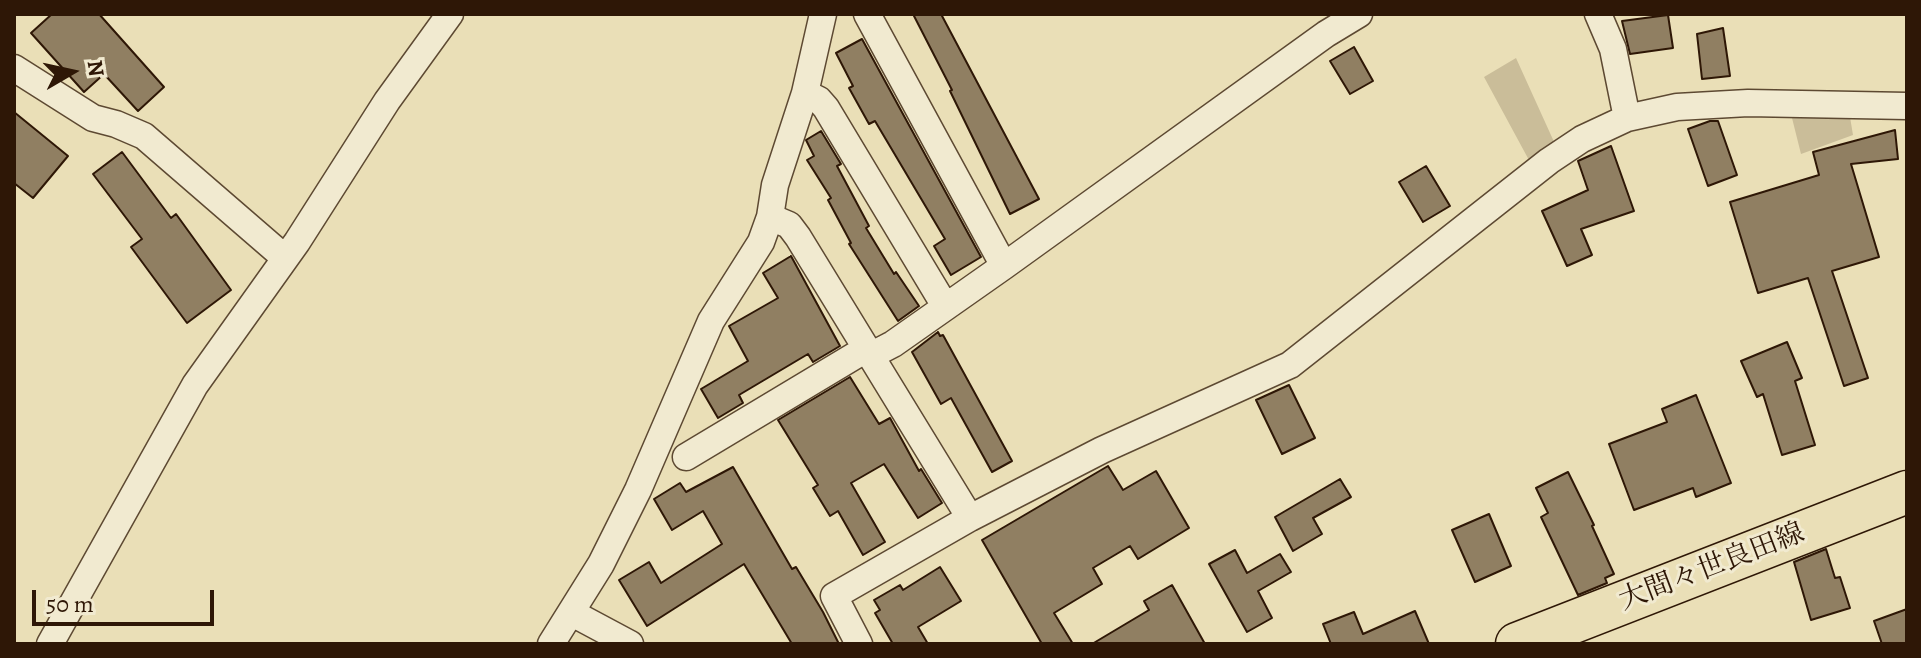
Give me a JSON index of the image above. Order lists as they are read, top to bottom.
{
  "streets": {
    "main road": ["大間々世良田線"]
  },
  "scale_bar": "50 m",
  "north": "right"
}
